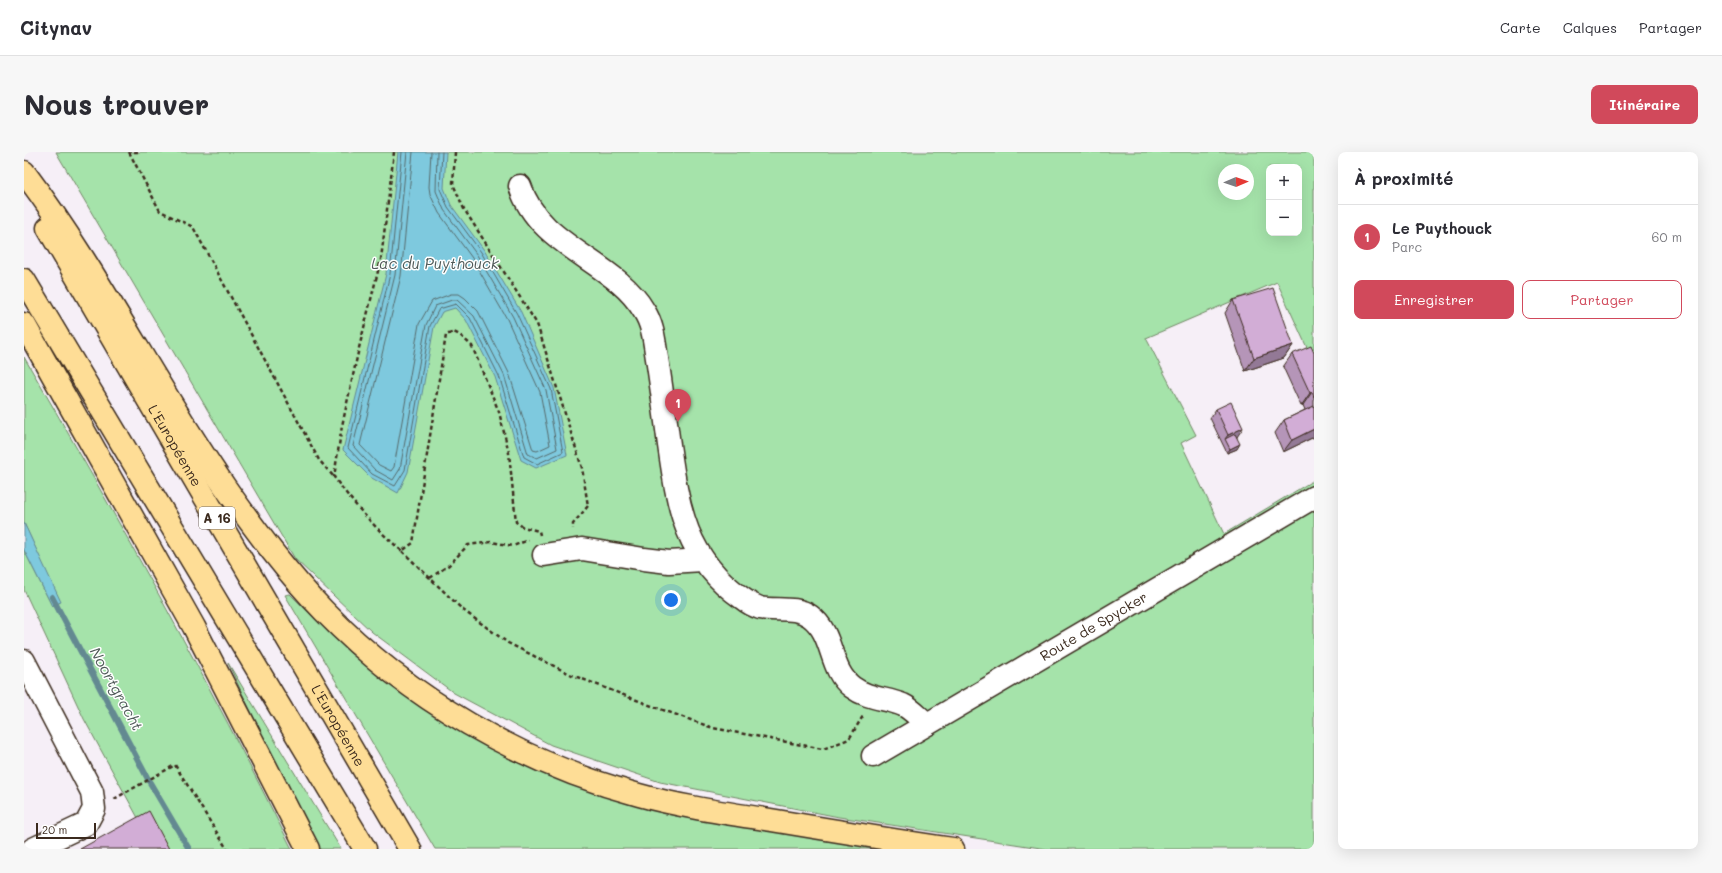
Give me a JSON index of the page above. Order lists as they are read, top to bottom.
{
  "streets": {
    "highway": ["L'Européenne", "A 16"],
    "street": ["Route de Spycker"]
  },
  "water": ["Lac du Puythouck", "Noortgracht"],
  "scale_bar": "20 m",
  "north": "right",
  "page": {
    "header": "Citynav",
    "nav": ["Carte", "Calques", "Partager"],
    "buttons": [
      "Itinéraire",
      ["Enregistrer", "Partager"]
    ],
    "title": "Nous trouver",
    "heading": "À proximité",
    "map_buttons": ["+", "−"],
    "list": [
      {
        "mark": "1",
        "name": "Le Puythouck",
        "note": "Parc",
        "value": "60 m"
      }
    ],
    "pins": "1",
    "scale": "20 m"
  }
}
